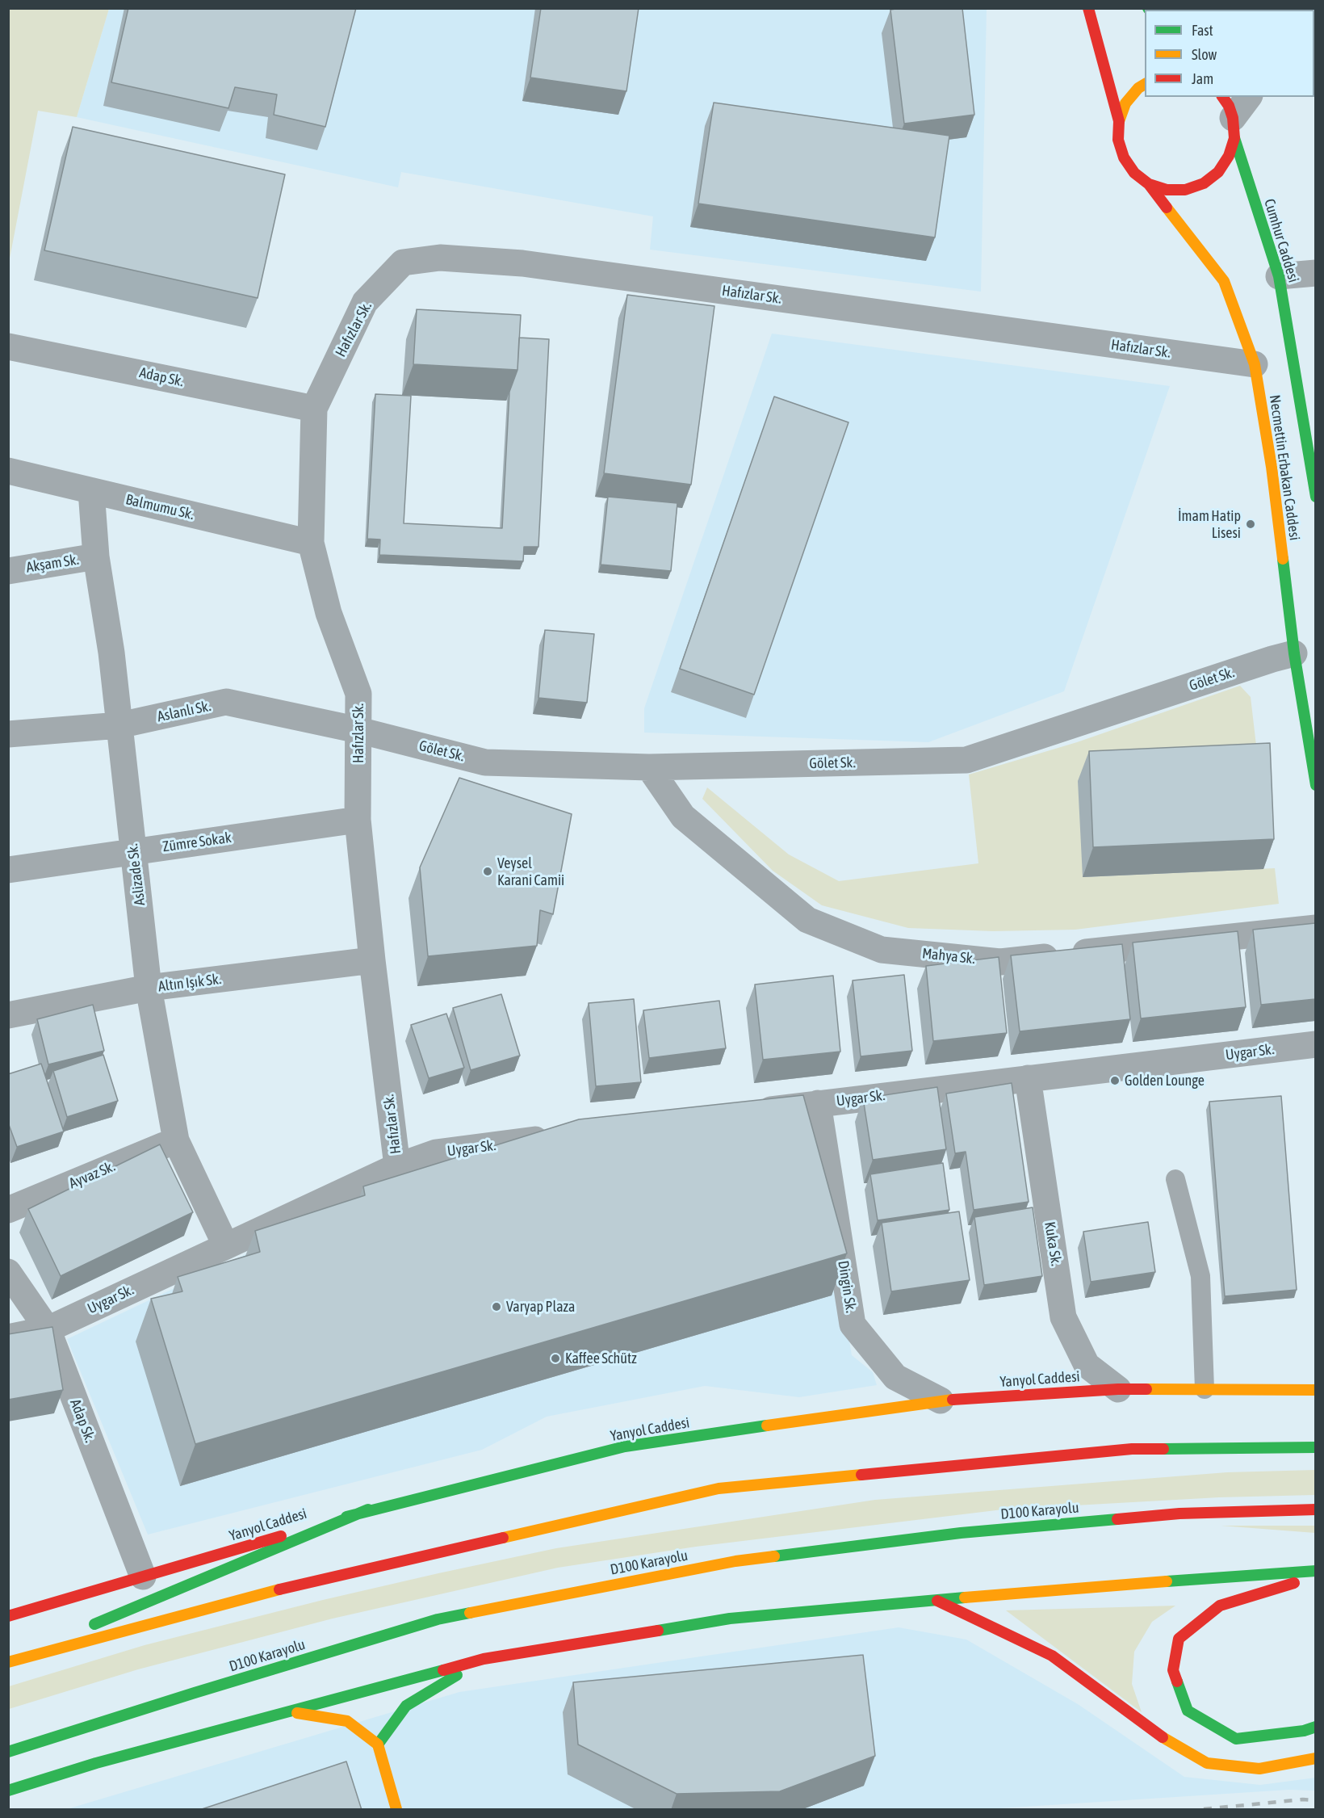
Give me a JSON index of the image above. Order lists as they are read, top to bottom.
{
  "streets": {
    "main road": [
      "Cumhur Caddesi",
      "Necmettin Erbakan Caddesi",
      "Yanyol Caddesi",
      "D100 Karayolu"
    ],
    "street": [
      "Hafızlar Sk.",
      "Adap Sk.",
      "Balmumu Sk.",
      "Akşam Sk.",
      "Gölet Sk.",
      "Aslanlı Sk.",
      "Zümre Sokak",
      "Aslizade Sk.",
      "Mahya Sk.",
      "Altın Işık Sk.",
      "Uygar Sk.",
      "Ayvaz Sk.",
      "Kuka Sk.",
      "Dingin Sk."
    ]
  },
  "crossings": [
    ["Cumhur Caddesi", "Necmettin Erbakan Caddesi"],
    ["Hafızlar Sk.", "Adap Sk."],
    ["Hafızlar Sk.", "Necmettin Erbakan Caddesi"],
    ["Hafızlar Sk.", "Balmumu Sk."],
    ["Hafızlar Sk.", "Gölet Sk."],
    ["Hafızlar Sk.", "Aslanlı Sk."],
    ["Hafızlar Sk.", "Zümre Sokak"],
    ["Hafızlar Sk.", "Altın Işık Sk."],
    ["Hafızlar Sk.", "Uygar Sk."],
    ["Adap Sk.", "Uygar Sk."],
    ["Adap Sk.", "Yanyol Caddesi"],
    ["Necmettin Erbakan Caddesi", "Gölet Sk."],
    ["Balmumu Sk.", "Aslizade Sk."],
    ["Akşam Sk.", "Aslizade Sk."],
    ["Gölet Sk.", "Aslanlı Sk."],
    ["Gölet Sk.", "Mahya Sk."],
    ["Aslanlı Sk.", "Aslizade Sk."],
    ["Zümre Sokak", "Aslizade Sk."],
    ["Aslizade Sk.", "Altın Işık Sk."],
    ["Aslizade Sk.", "Uygar Sk."],
    ["Aslizade Sk.", "Ayvaz Sk."],
    ["Uygar Sk.", "Kuka Sk."],
    ["Uygar Sk.", "Dingin Sk."],
    ["Kuka Sk.", "Yanyol Caddesi"],
    ["Dingin Sk.", "Yanyol Caddesi"]
  ],
  "places": [
    "İmam Hatip Lisesi",
    "Veysel Karani Camii",
    "Golden Lounge",
    "Varyap Plaza",
    "Kaffee Schütz"
  ],
  "legend": ["Fast", "Slow", "Jam"]
}
